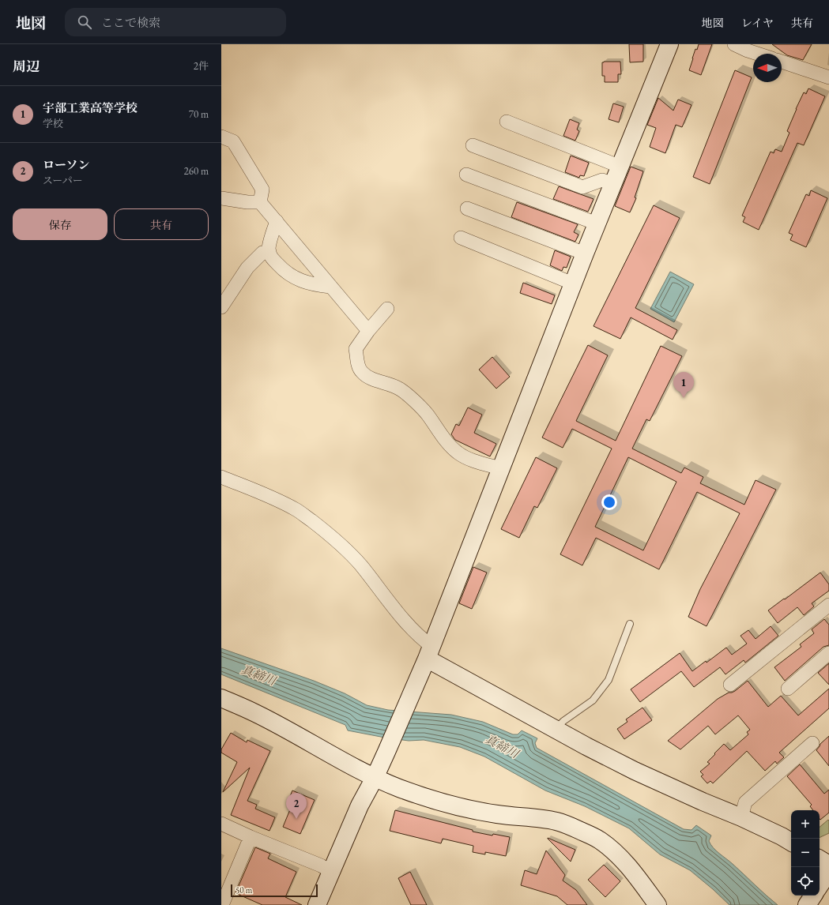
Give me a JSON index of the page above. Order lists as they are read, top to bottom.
{
  "water": ["真締川"],
  "scale_bar": "50 m",
  "north": "left",
  "page": {
    "header": "地図",
    "search": "ここで検索",
    "nav": ["地図", "レイヤ", "共有"],
    "heading": ["周辺", "2件"],
    "list": [
      {
        "mark": "1",
        "name": "宇部工業高等学校",
        "note": "学校",
        "value": "70 m"
      },
      {
        "mark": "2",
        "name": "ローソン",
        "note": "スーパー",
        "value": "260 m"
      }
    ],
    "buttons": ["保存", "共有"],
    "pins": ["1", "2"],
    "map_buttons": ["+", "−"],
    "scale": "50 m"
  }
}
